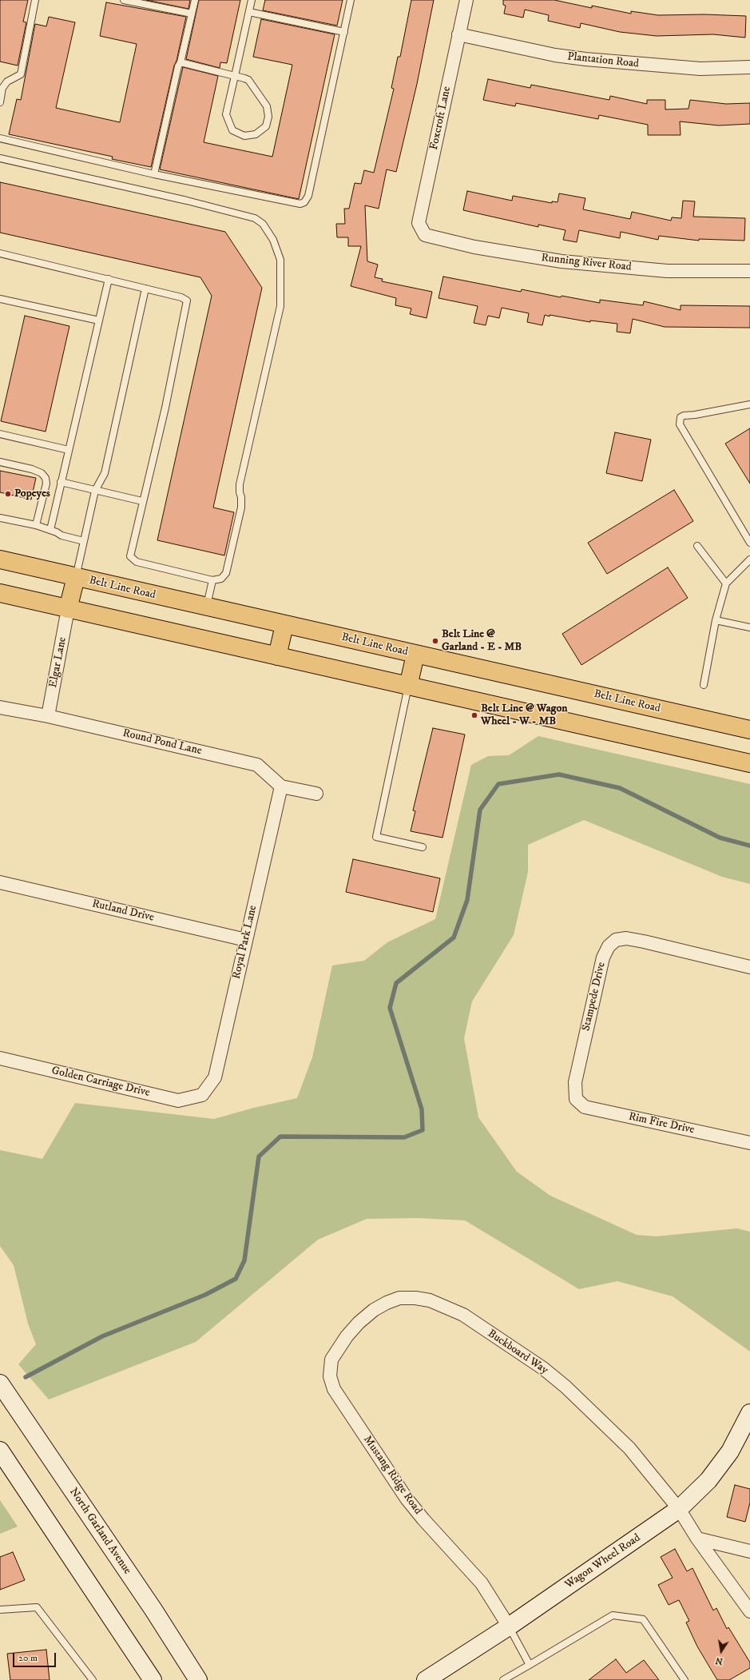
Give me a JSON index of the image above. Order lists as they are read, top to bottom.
{
  "streets": {
    "main road": ["Belt Line Road", "North Garland Avenue", "Wagon Wheel Road"],
    "street": [
      "Plantation Road",
      "Foxcroft Lane",
      "Running River Road",
      "Elgar Lane",
      "Round Pond Lane",
      "Rutland Drive",
      "Royal Park Lane",
      "Stampede Drive",
      "Golden Carriage Drive",
      "Rim Fire Drive",
      "Buckboard Way",
      "Mustang Ridge Road"
    ]
  },
  "crossings": [
    ["Plantation Road", "Foxcroft Lane"],
    ["Foxcroft Lane", "Running River Road"],
    ["Elgar Lane", "Round Pond Lane"],
    ["Round Pond Lane", "Royal Park Lane"],
    ["Rutland Drive", "Royal Park Lane"],
    ["Royal Park Lane", "Golden Carriage Drive"],
    ["Stampede Drive", "Rim Fire Drive"],
    ["Buckboard Way", "Mustang Ridge Road"],
    ["Buckboard Way", "Wagon Wheel Road"],
    ["Mustang Ridge Road", "Wagon Wheel Road"]
  ],
  "places": ["Popeyes", "Belt Line @ Garland - E - MB", "Belt Line @ Wagon Wheel - W - MB"],
  "scale_bar": "20 m",
  "north": "bottom"
}
